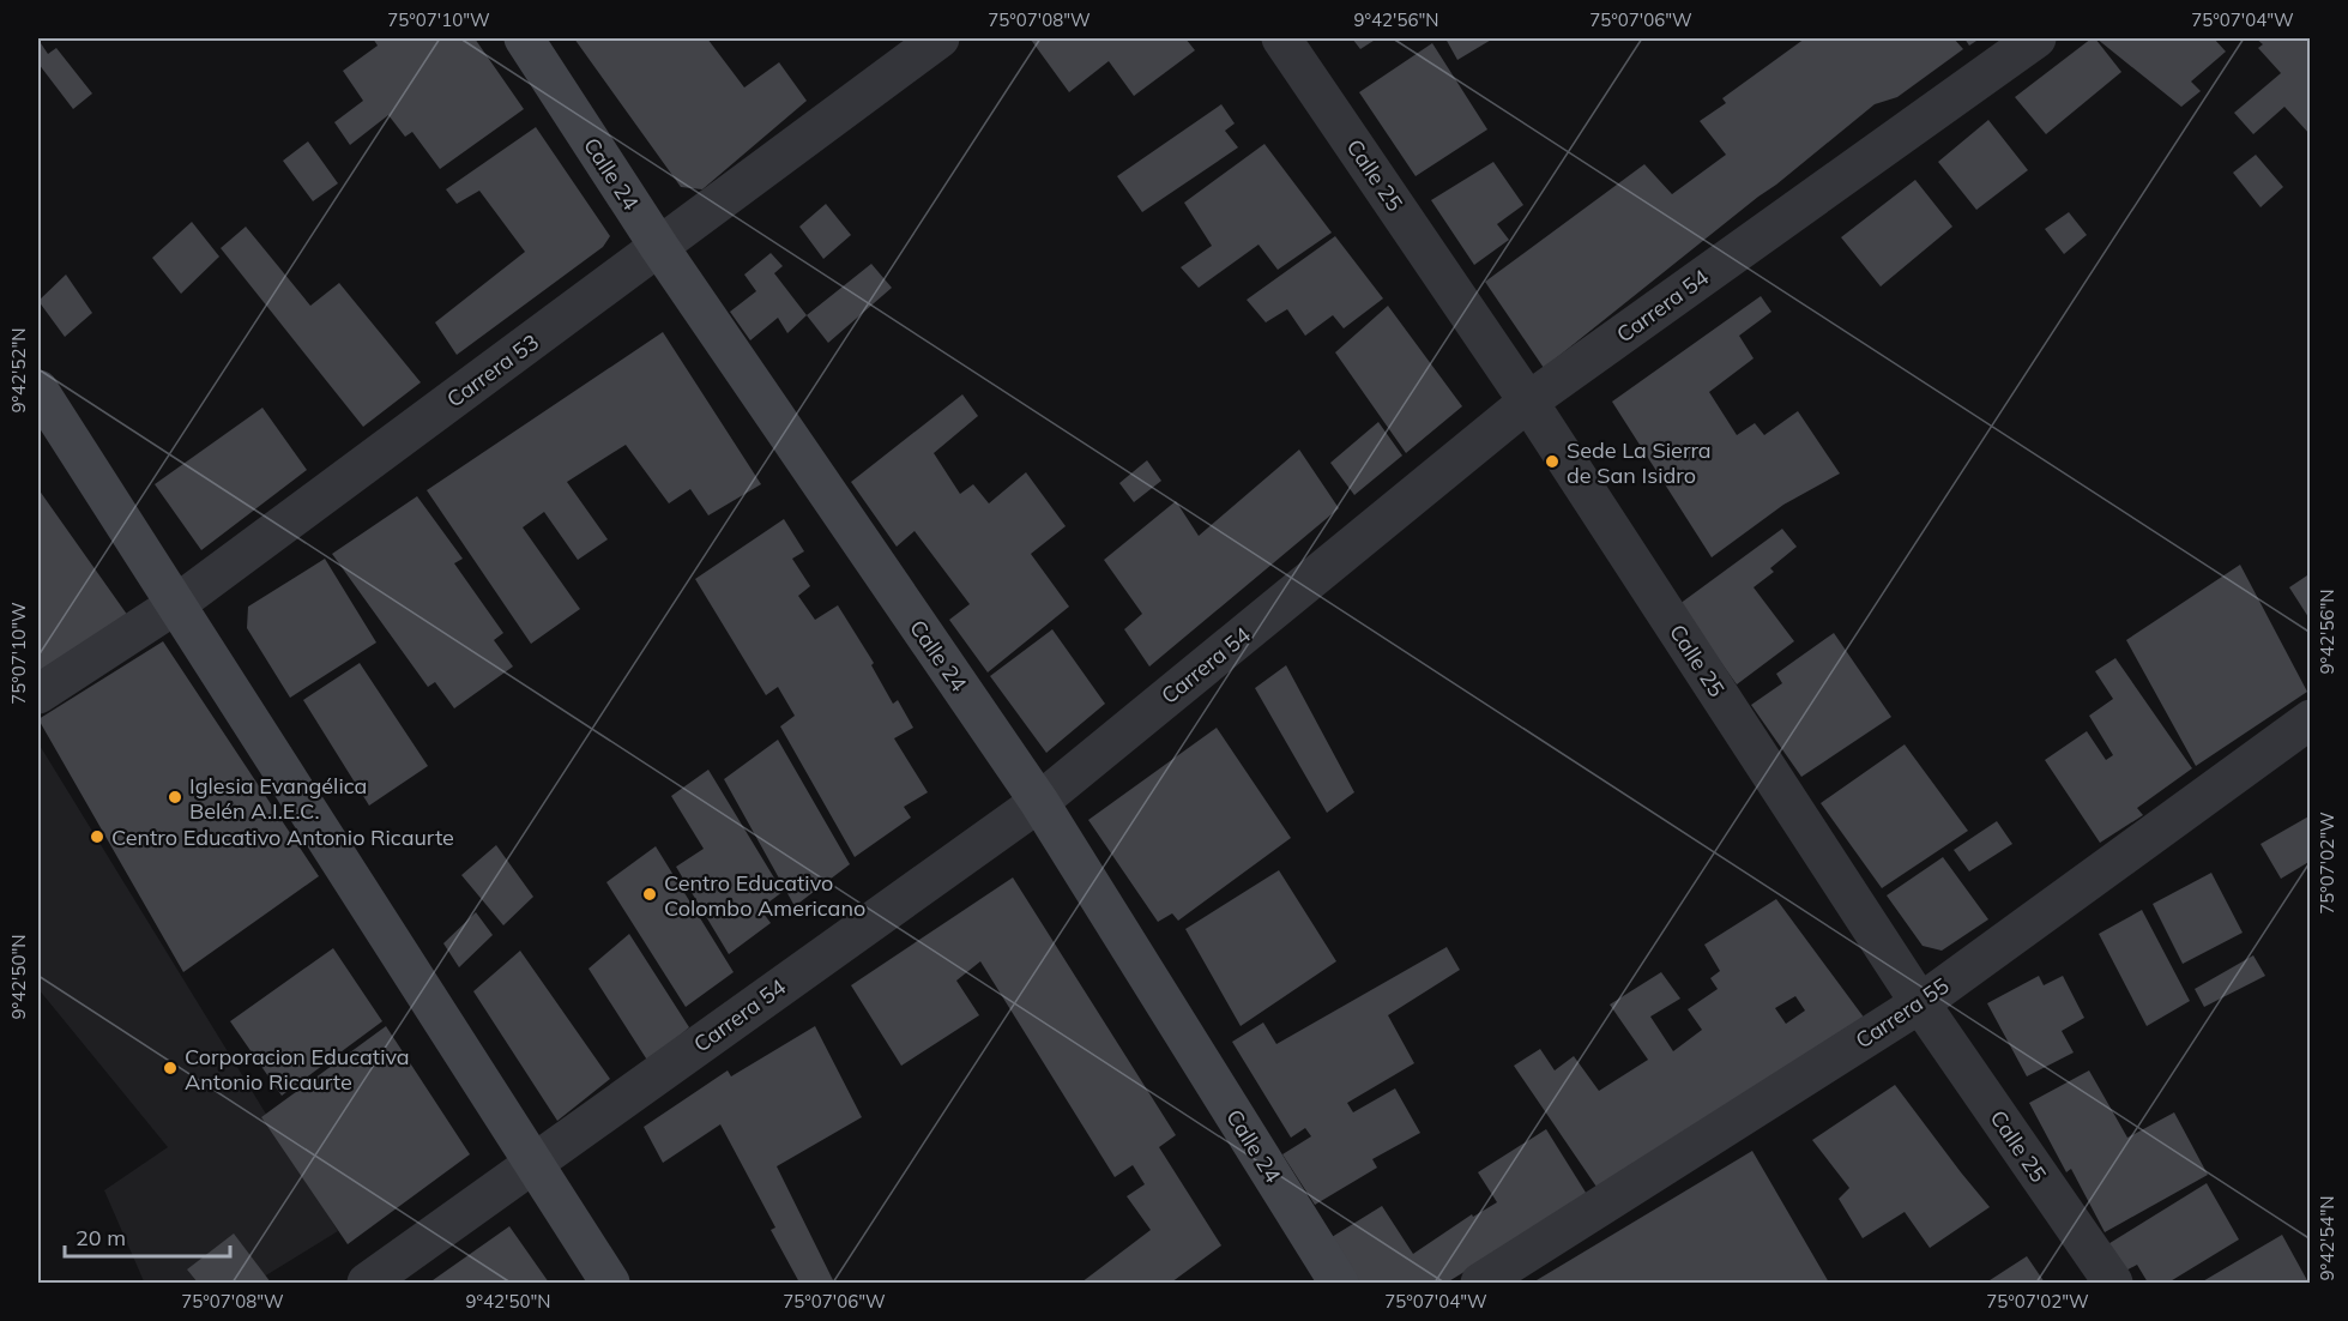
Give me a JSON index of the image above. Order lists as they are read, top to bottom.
{
  "streets": {
    "main road": ["Calle 24"],
    "street": [
      "Calle 25",
      "Carrera 54",
      "Carrera 53",
      "Carrera 55"
    ]
  },
  "crossings": [
    ["Calle 24", "Carrera 54"],
    ["Calle 24", "Carrera 53"],
    ["Calle 25", "Carrera 54"],
    ["Calle 25", "Carrera 55"]
  ],
  "places": [
    "Sede La Sierra de San Isidro",
    "Iglesia Evangélica Belén A.I.E.C.",
    "Centro Educativo Antonio Ricaurte",
    "Centro Educativo Colombo Americano",
    "Corporacion Educativa Antonio Ricaurte"
  ],
  "scale_bar": "20 m",
  "coordinates": [
    "75°07'10\"W",
    "75°07'08\"W",
    "9°42'56\"N",
    "75°07'06\"W",
    "75°07'04\"W",
    "9°42'52\"N",
    "75°07'02\"W",
    "9°42'50\"N",
    "9°42'54\"N"
  ]
}
